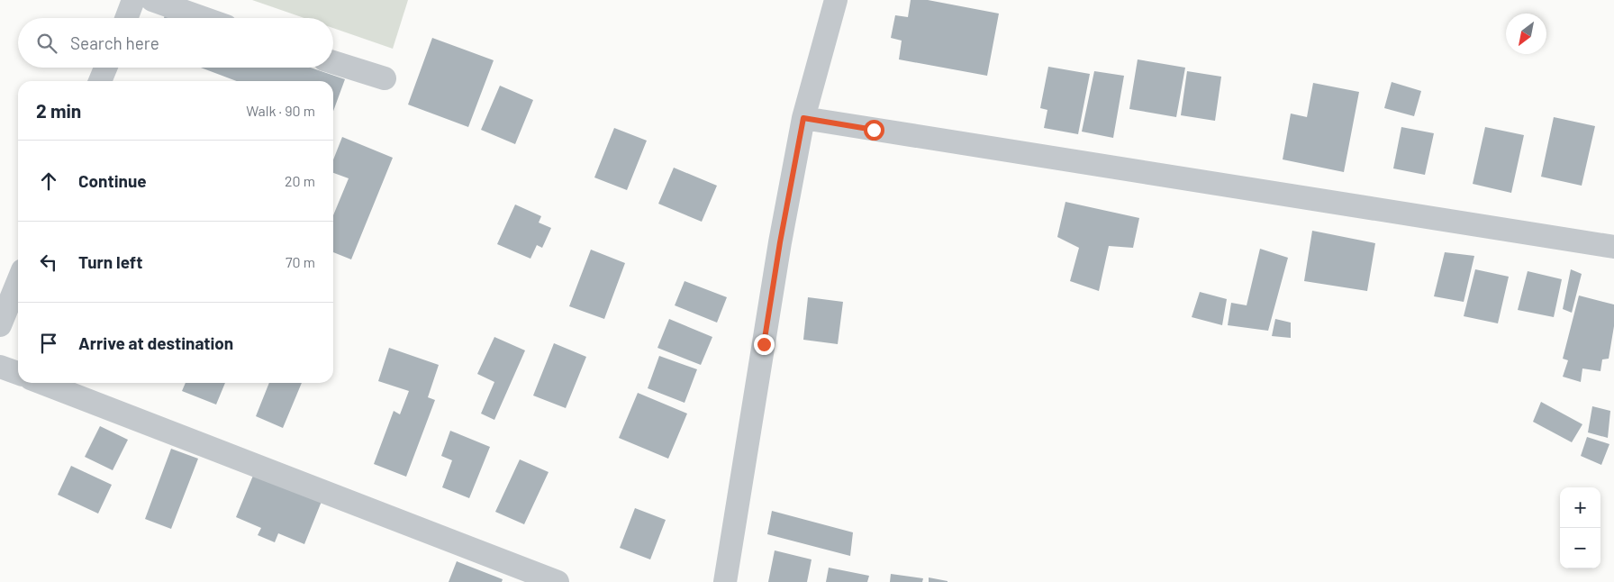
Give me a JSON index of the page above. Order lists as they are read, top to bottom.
{
  "north": "bottom left",
  "page": {
    "search": "Search here",
    "heading": ["2 min", "Walk · 90 m"],
    "list": [
      ["Continue", "20 m"],
      ["Turn left", "70 m"],
      "Arrive at destination"
    ],
    "map_buttons": ["+", "−"]
  }
}
